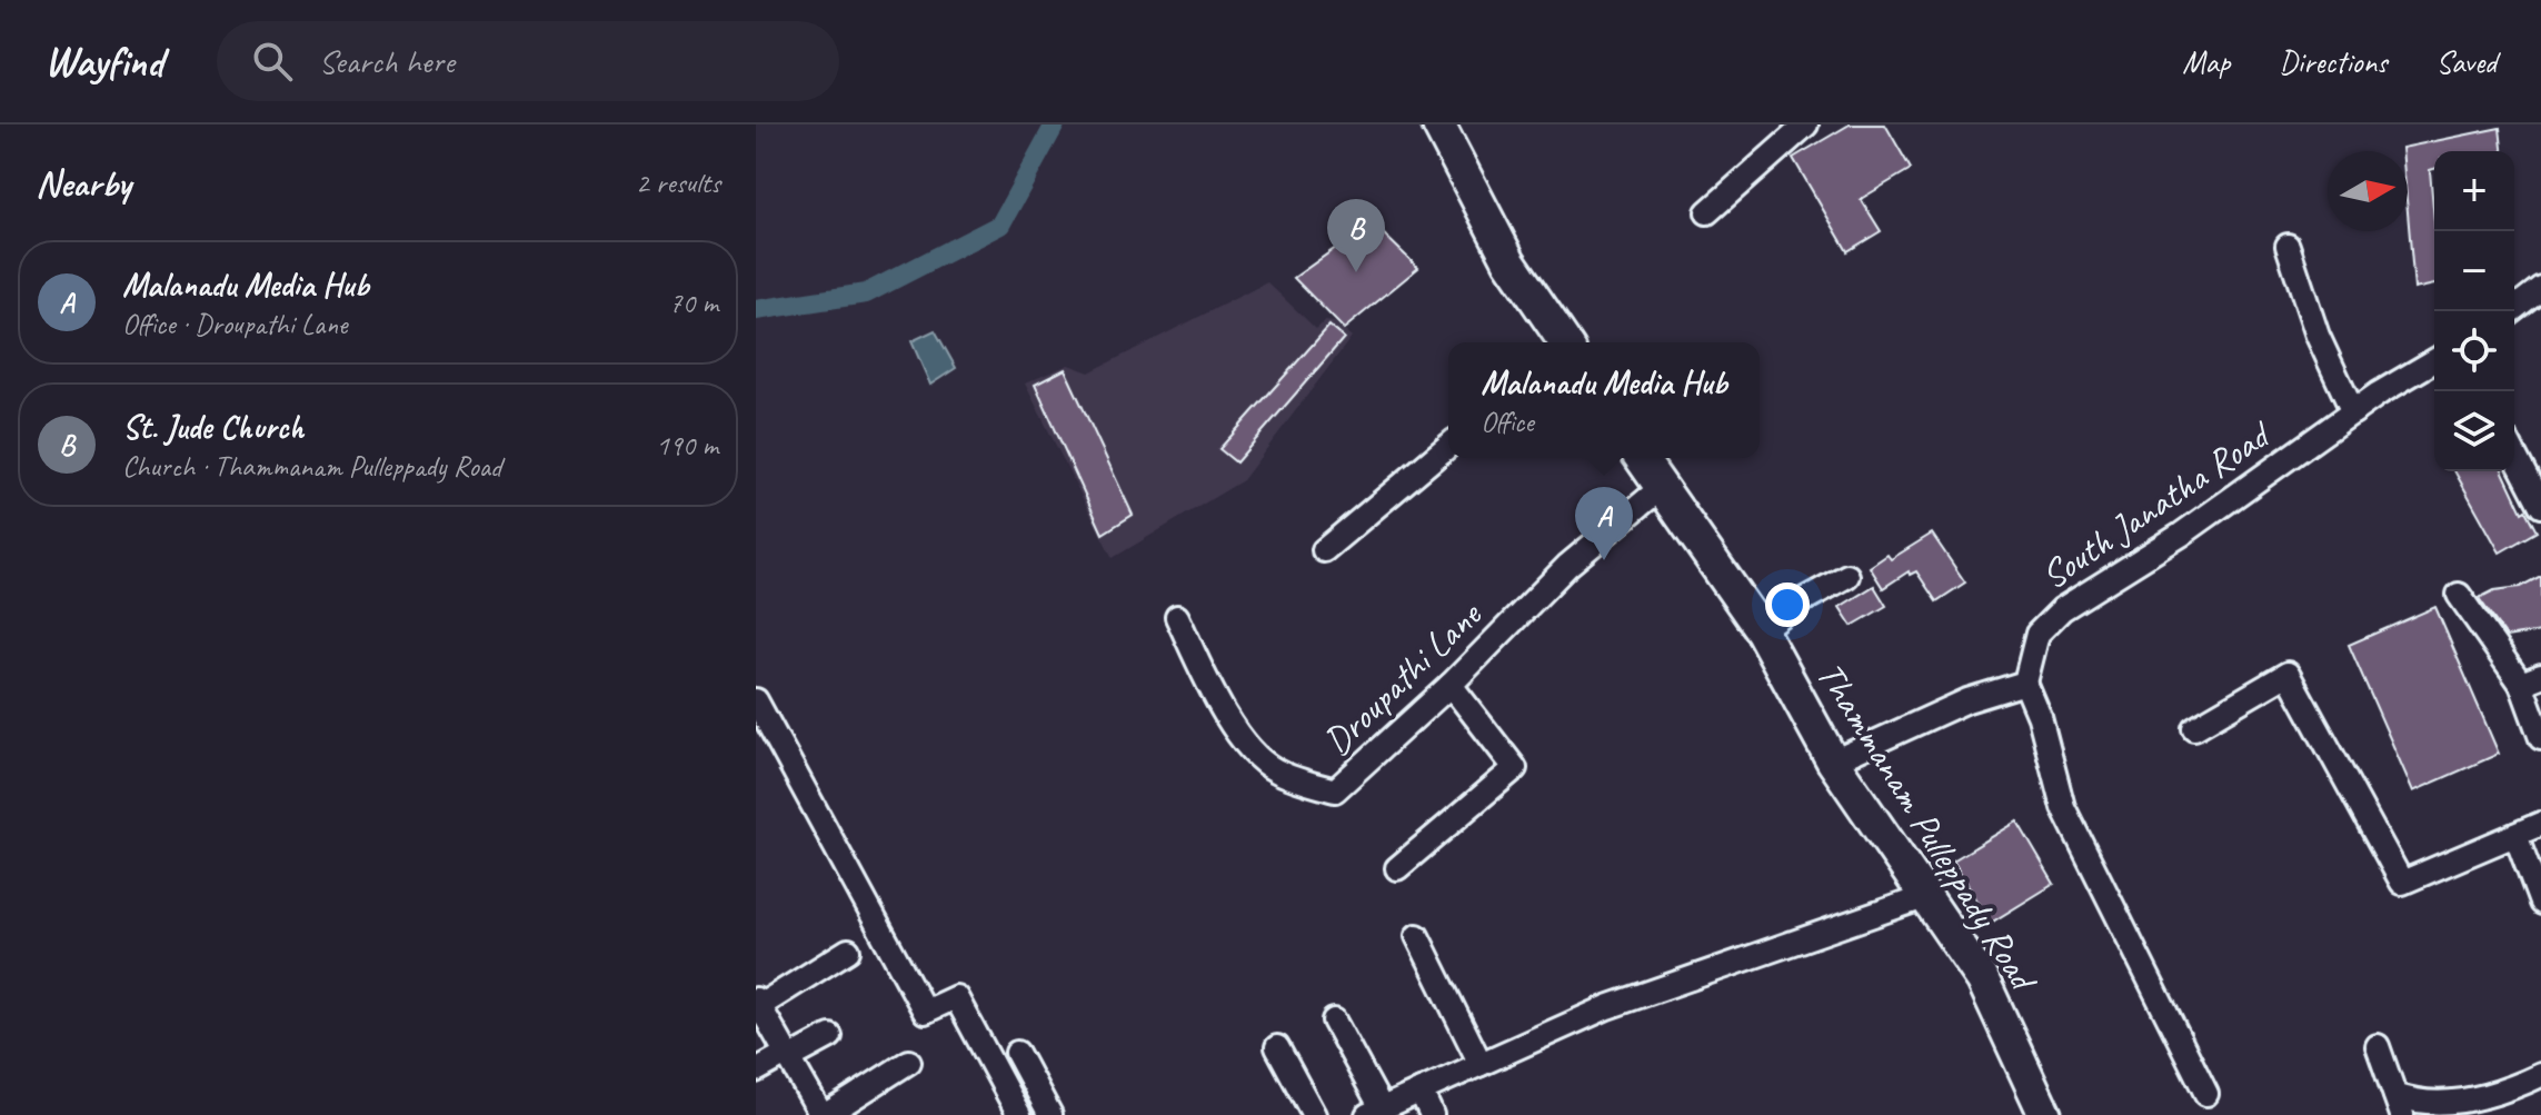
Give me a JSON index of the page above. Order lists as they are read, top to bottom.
{
  "streets": {
    "main road": ["Thammanam Pulleppady Road"],
    "street": ["South Janatha Road", "Droupathi Lane"]
  },
  "crossings": [
    ["Droupathi Lane", "Thammanam Pulleppady Road"]
  ],
  "north": "right",
  "page": {
    "header": "Wayfind",
    "search": "Search here",
    "nav": ["Map", "Directions", "Saved"],
    "heading": ["Nearby", "2 results"],
    "map_buttons": ["+", "−"],
    "pins": ["B", "A"],
    "list": [
      {
        "mark": "A",
        "name": "Malanadu Media Hub",
        "note": "Office · Droupathi Lane",
        "value": "70 m"
      },
      {
        "mark": "B",
        "name": "St. Jude Church",
        "note": "Church · Thammanam Pulleppady Road",
        "value": "190 m"
      }
    ],
    "popup": ["Malanadu Media Hub", "Office"]
  }
}
